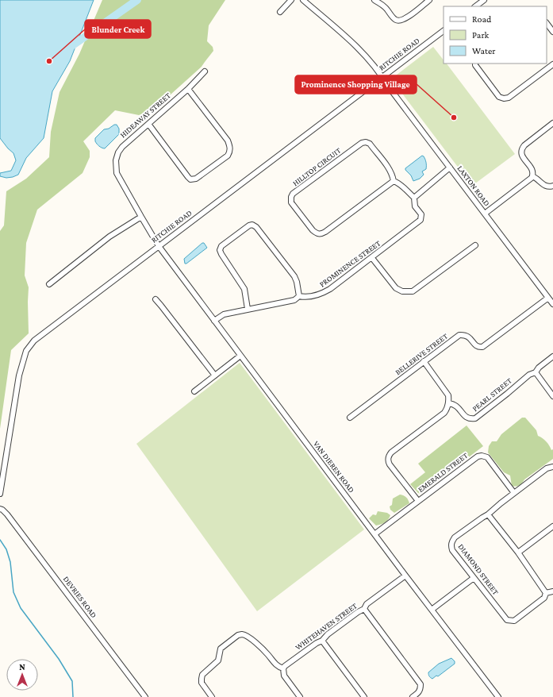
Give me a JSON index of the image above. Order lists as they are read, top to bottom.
{
  "streets": {
    "street": [
      "RITCHIE ROAD",
      "HIDEAWAY STREET",
      "HILLTOP CIRCUIT",
      "LAXTON ROAD",
      "PROMINENCE STREET",
      "BELLERIVE STREET",
      "PEARL STREET",
      "VAN DIEREN ROAD",
      "EMERALD STREET",
      "DIAMOND STREET",
      "DEVRIES ROAD",
      "WHITEHAVEN STREET"
    ]
  },
  "crossings": [
    ["RITCHIE ROAD", "HIDEAWAY STREET"],
    ["RITCHIE ROAD", "LAXTON ROAD"],
    ["RITCHIE ROAD", "VAN DIEREN ROAD"],
    ["HIDEAWAY STREET", "VAN DIEREN ROAD"],
    ["HILLTOP CIRCUIT", "PROMINENCE STREET"],
    ["LAXTON ROAD", "BELLERIVE STREET"],
    ["PROMINENCE STREET", "VAN DIEREN ROAD"],
    ["VAN DIEREN ROAD", "EMERALD STREET"],
    ["VAN DIEREN ROAD", "WHITEHAVEN STREET"],
    ["EMERALD STREET", "DIAMOND STREET"]
  ],
  "places": ["Blunder Creek", "Prominence Shopping Village"],
  "legend": ["Road", "Park", "Water"],
  "north": "top"
}
